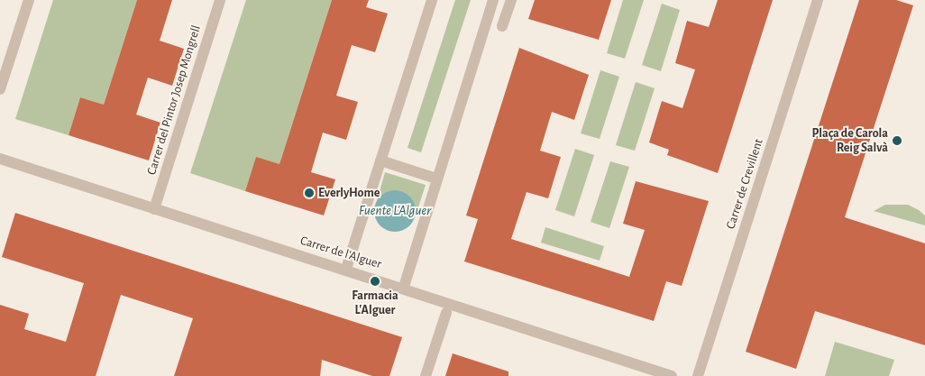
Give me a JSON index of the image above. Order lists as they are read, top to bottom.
{
  "streets": {
    "street": ["Carrer del Pintor Josep Mongrell", "Carrer de Crevillent", "Carrer de l'Alguer"]
  },
  "crossings": [
    ["Carrer del Pintor Josep Mongrell", "Carrer de l'Alguer"]
  ],
  "water": ["Fuente L'Alguer"],
  "places": ["Plaça de Carola Reig Salvà", "EverlyHome", "Farmacia L'Alguer"]
}
